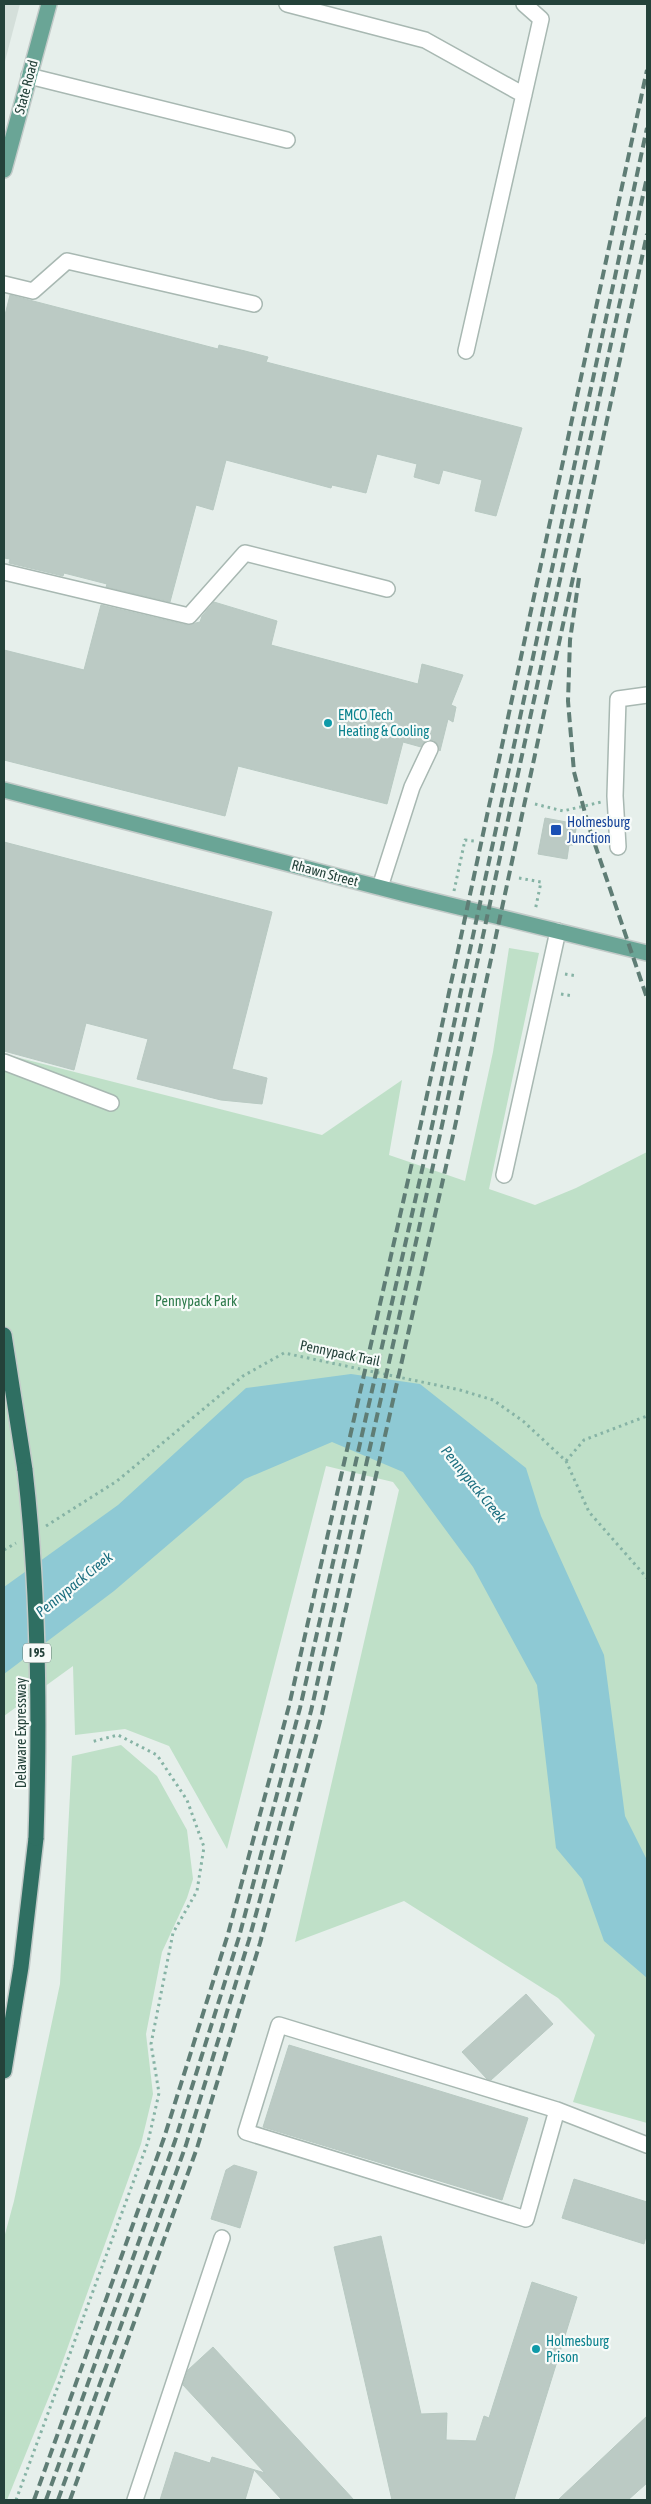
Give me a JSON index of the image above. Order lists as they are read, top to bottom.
{
  "streets": {
    "highway": ["I 95", "Delaware Expressway"],
    "main road": ["State Road", "Rhawn Street"],
    "path": ["Pennypack Trail"]
  },
  "water": ["Pennypack Creek"],
  "parks": ["Pennypack Park"],
  "places": {
    "other": ["EMCO Tech Heating & Cooling", "Holmesburg Prison"],
    "transit": ["Holmesburg Junction"]
  }
}
